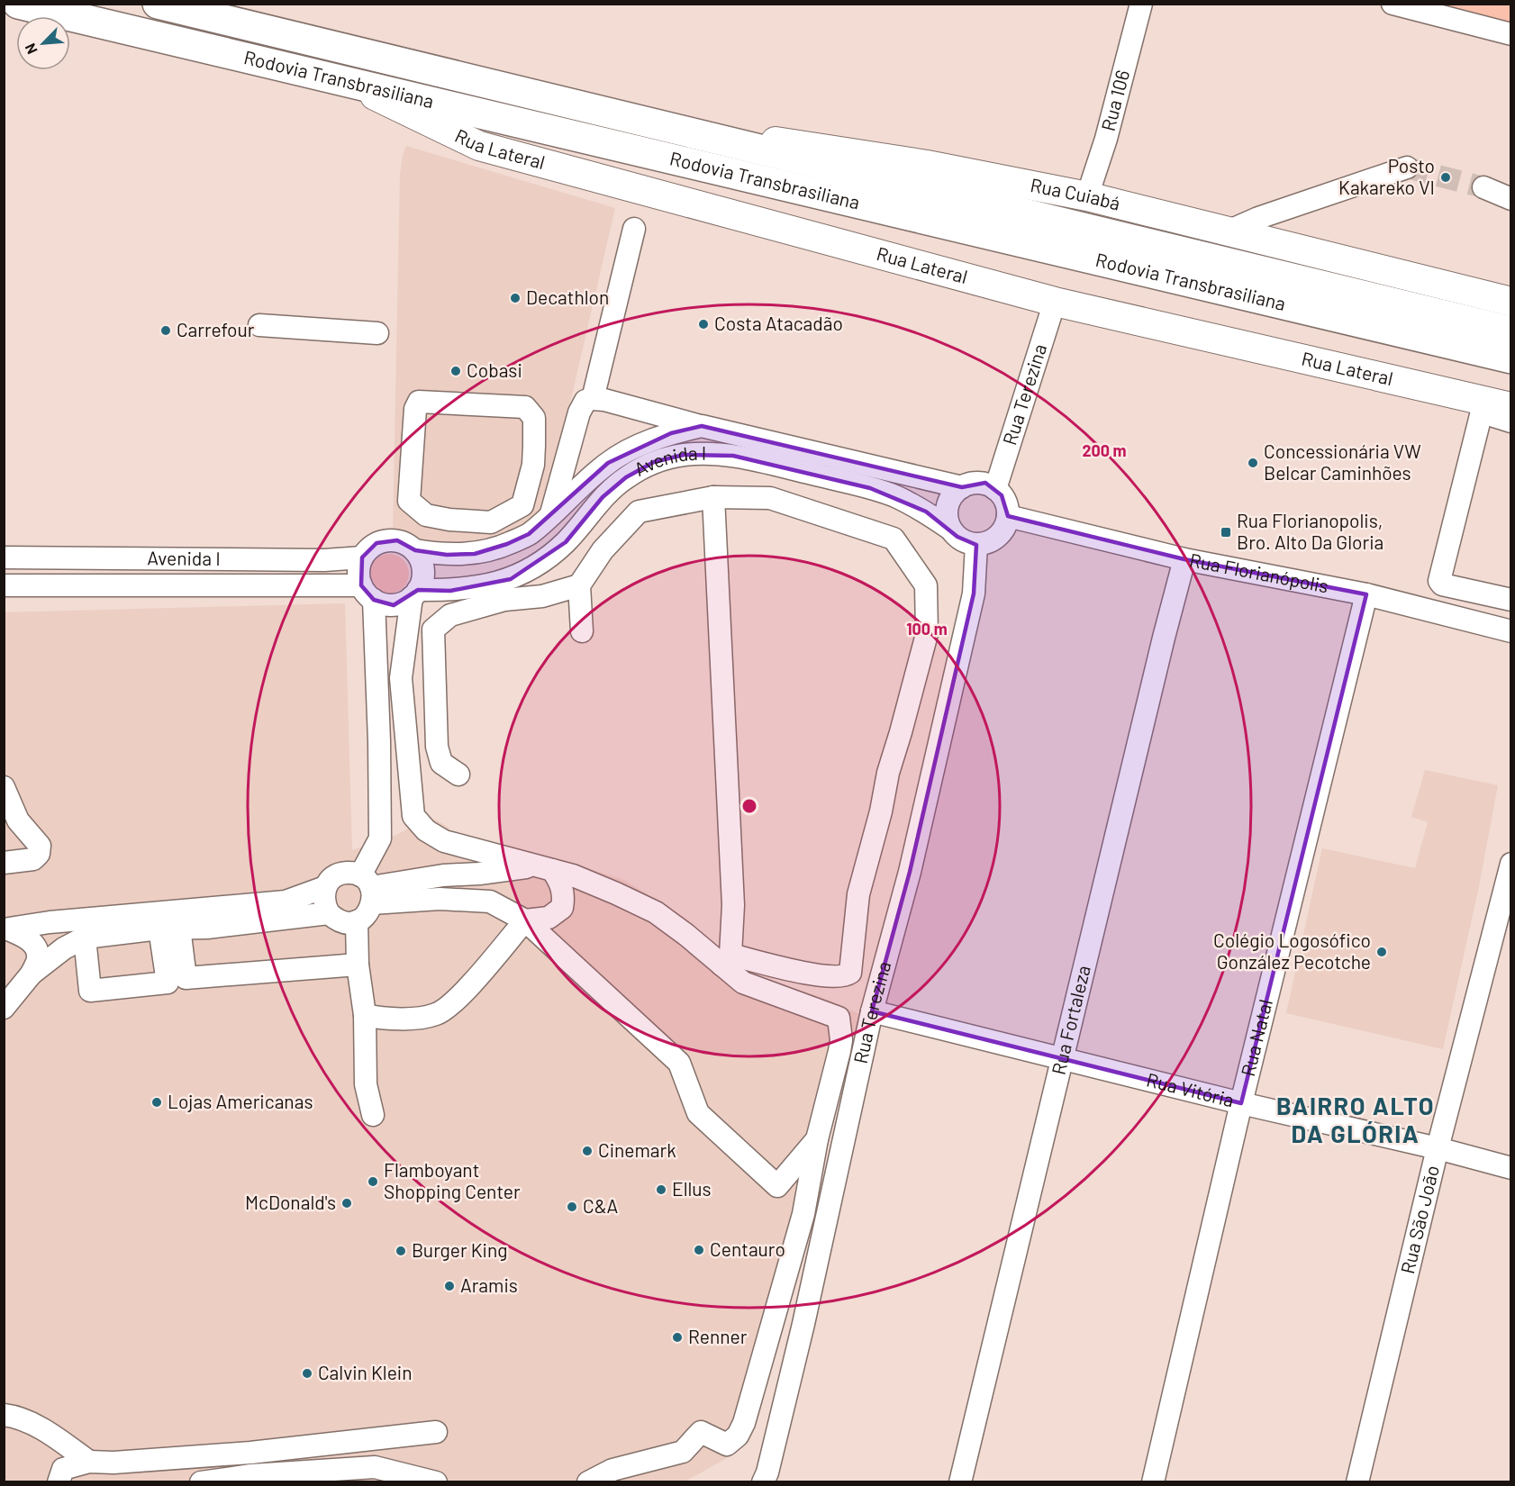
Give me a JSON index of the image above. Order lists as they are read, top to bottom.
{
  "streets": {
    "highway": ["Rodovia Transbrasiliana"],
    "main road": ["Rua Lateral", "Rua Cuiabá"],
    "street": [
      "Rua 106",
      "Rua Terezina",
      "Avenida I",
      "Rua Florianópolis",
      "Rua Fortaleza",
      "Rua Natal",
      "Rua Vitória",
      "Rua São João"
    ]
  },
  "crossings": [
    ["Rodovia Transbrasiliana", "Rua Lateral"],
    ["Rodovia Transbrasiliana", "Rua Cuiabá"],
    ["Rua 106", "Rua Cuiabá"],
    ["Rua Lateral", "Rua Terezina"],
    ["Rua Terezina", "Avenida I"],
    ["Rua Terezina", "Rua Florianópolis"],
    ["Rua Terezina", "Rua Vitória"],
    ["Avenida I", "Rua Florianópolis"],
    ["Rua Florianópolis", "Rua Fortaleza"],
    ["Rua Florianópolis", "Rua Natal"],
    ["Rua Fortaleza", "Rua Vitória"],
    ["Rua Natal", "Rua Vitória"],
    ["Rua Vitória", "Rua São João"]
  ],
  "districts": ["BAIRRO ALTO DA GLÓRIA"],
  "places": {
    "other": [
      "Posto Kakareko VI",
      "Decathlon",
      "Costa Atacadão",
      "Carrefour",
      "Cobasi",
      "Concessionária VW Belcar Caminhões",
      "Colégio Logosófico González Pecotche",
      "Lojas Americanas",
      "Cinemark",
      "Flamboyant Shopping Center",
      "Ellus",
      "McDonald's",
      "C&A",
      "Centauro",
      "Burger King",
      "Aramis",
      "Renner",
      "Calvin Klein"
    ],
    "transit": ["Rua Florianopolis, Bro. Alto Da Gloria"]
  },
  "north": "bottom left",
  "rings": ["200 m", "100 m"]
}
